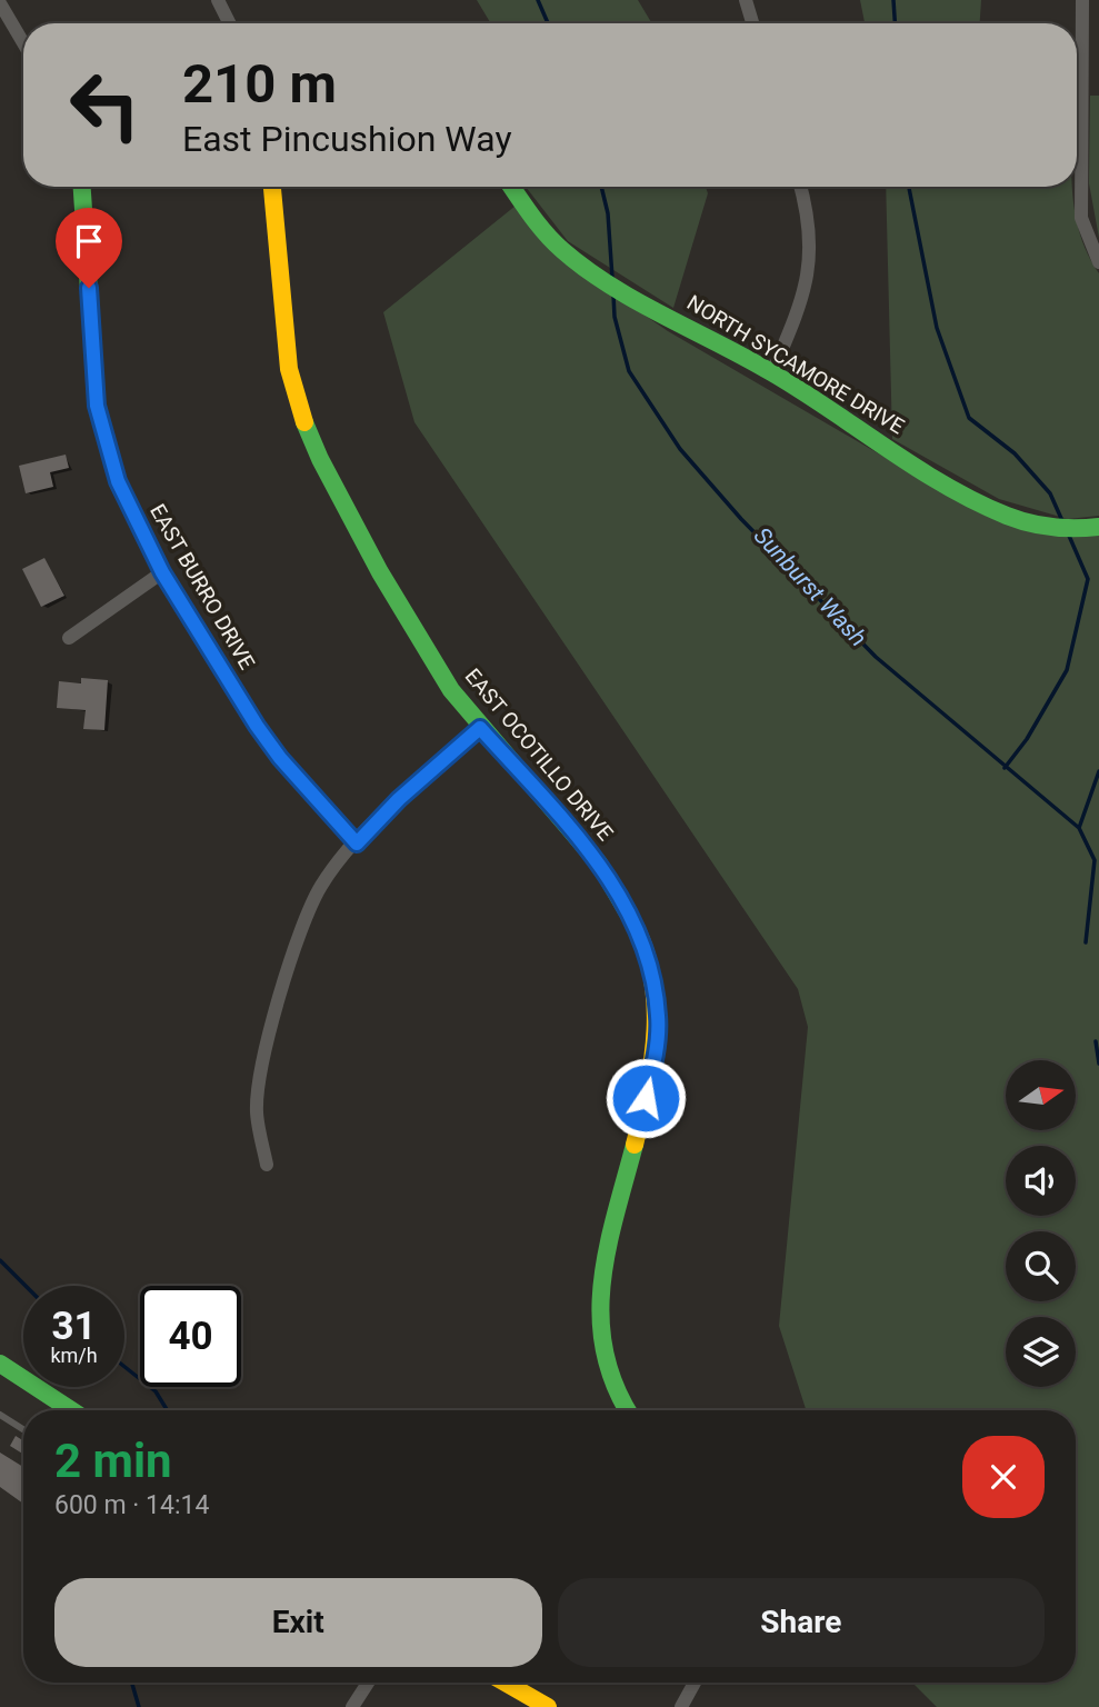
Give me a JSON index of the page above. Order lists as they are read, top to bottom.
{
  "streets": {
    "street": ["NORTH SYCAMORE DRIVE", "EAST BURRO DRIVE", "EAST OCOTILLO DRIVE"]
  },
  "water": ["Sunburst Wash"],
  "north": "right",
  "page": {
    "turn": ["210 m", "East Pincushion Way"],
    "speed": "31 km/h",
    "limit": "40",
    "heading": ["2 min", "600 m · 14:14"],
    "buttons": ["Exit", "Share"]
  }
}
